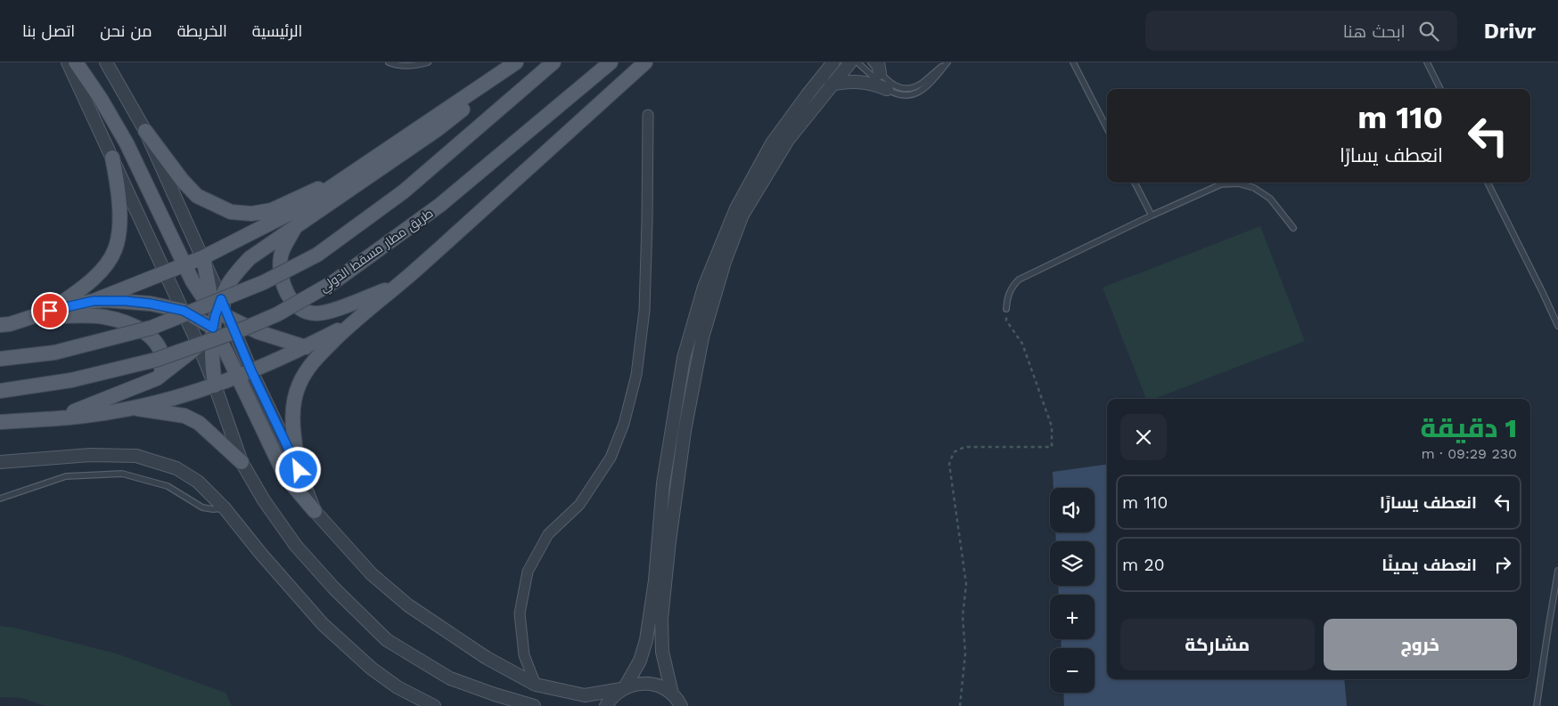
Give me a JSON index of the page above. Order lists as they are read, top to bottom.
{
  "streets": {
    "main road": ["طريق مطار مسقط الدولي"]
  },
  "page": {
    "header": "Drivr",
    "search": "ابحث هنا",
    "nav": [
      "الرئيسية",
      "الخريطة",
      "من نحن",
      "اتصل بنا"
    ],
    "turn": ["110 m", "انعطف يسارًا"],
    "heading": ["1 دقيقة", "230 m · 09:29"],
    "list": [
      {
        "name": "انعطف يسارًا",
        "value": "110 m"
      },
      {
        "name": "انعطف يمينًا",
        "value": "20 m"
      }
    ],
    "map_buttons": ["+", "−"],
    "buttons": ["خروج", "مشاركة"]
  }
}
